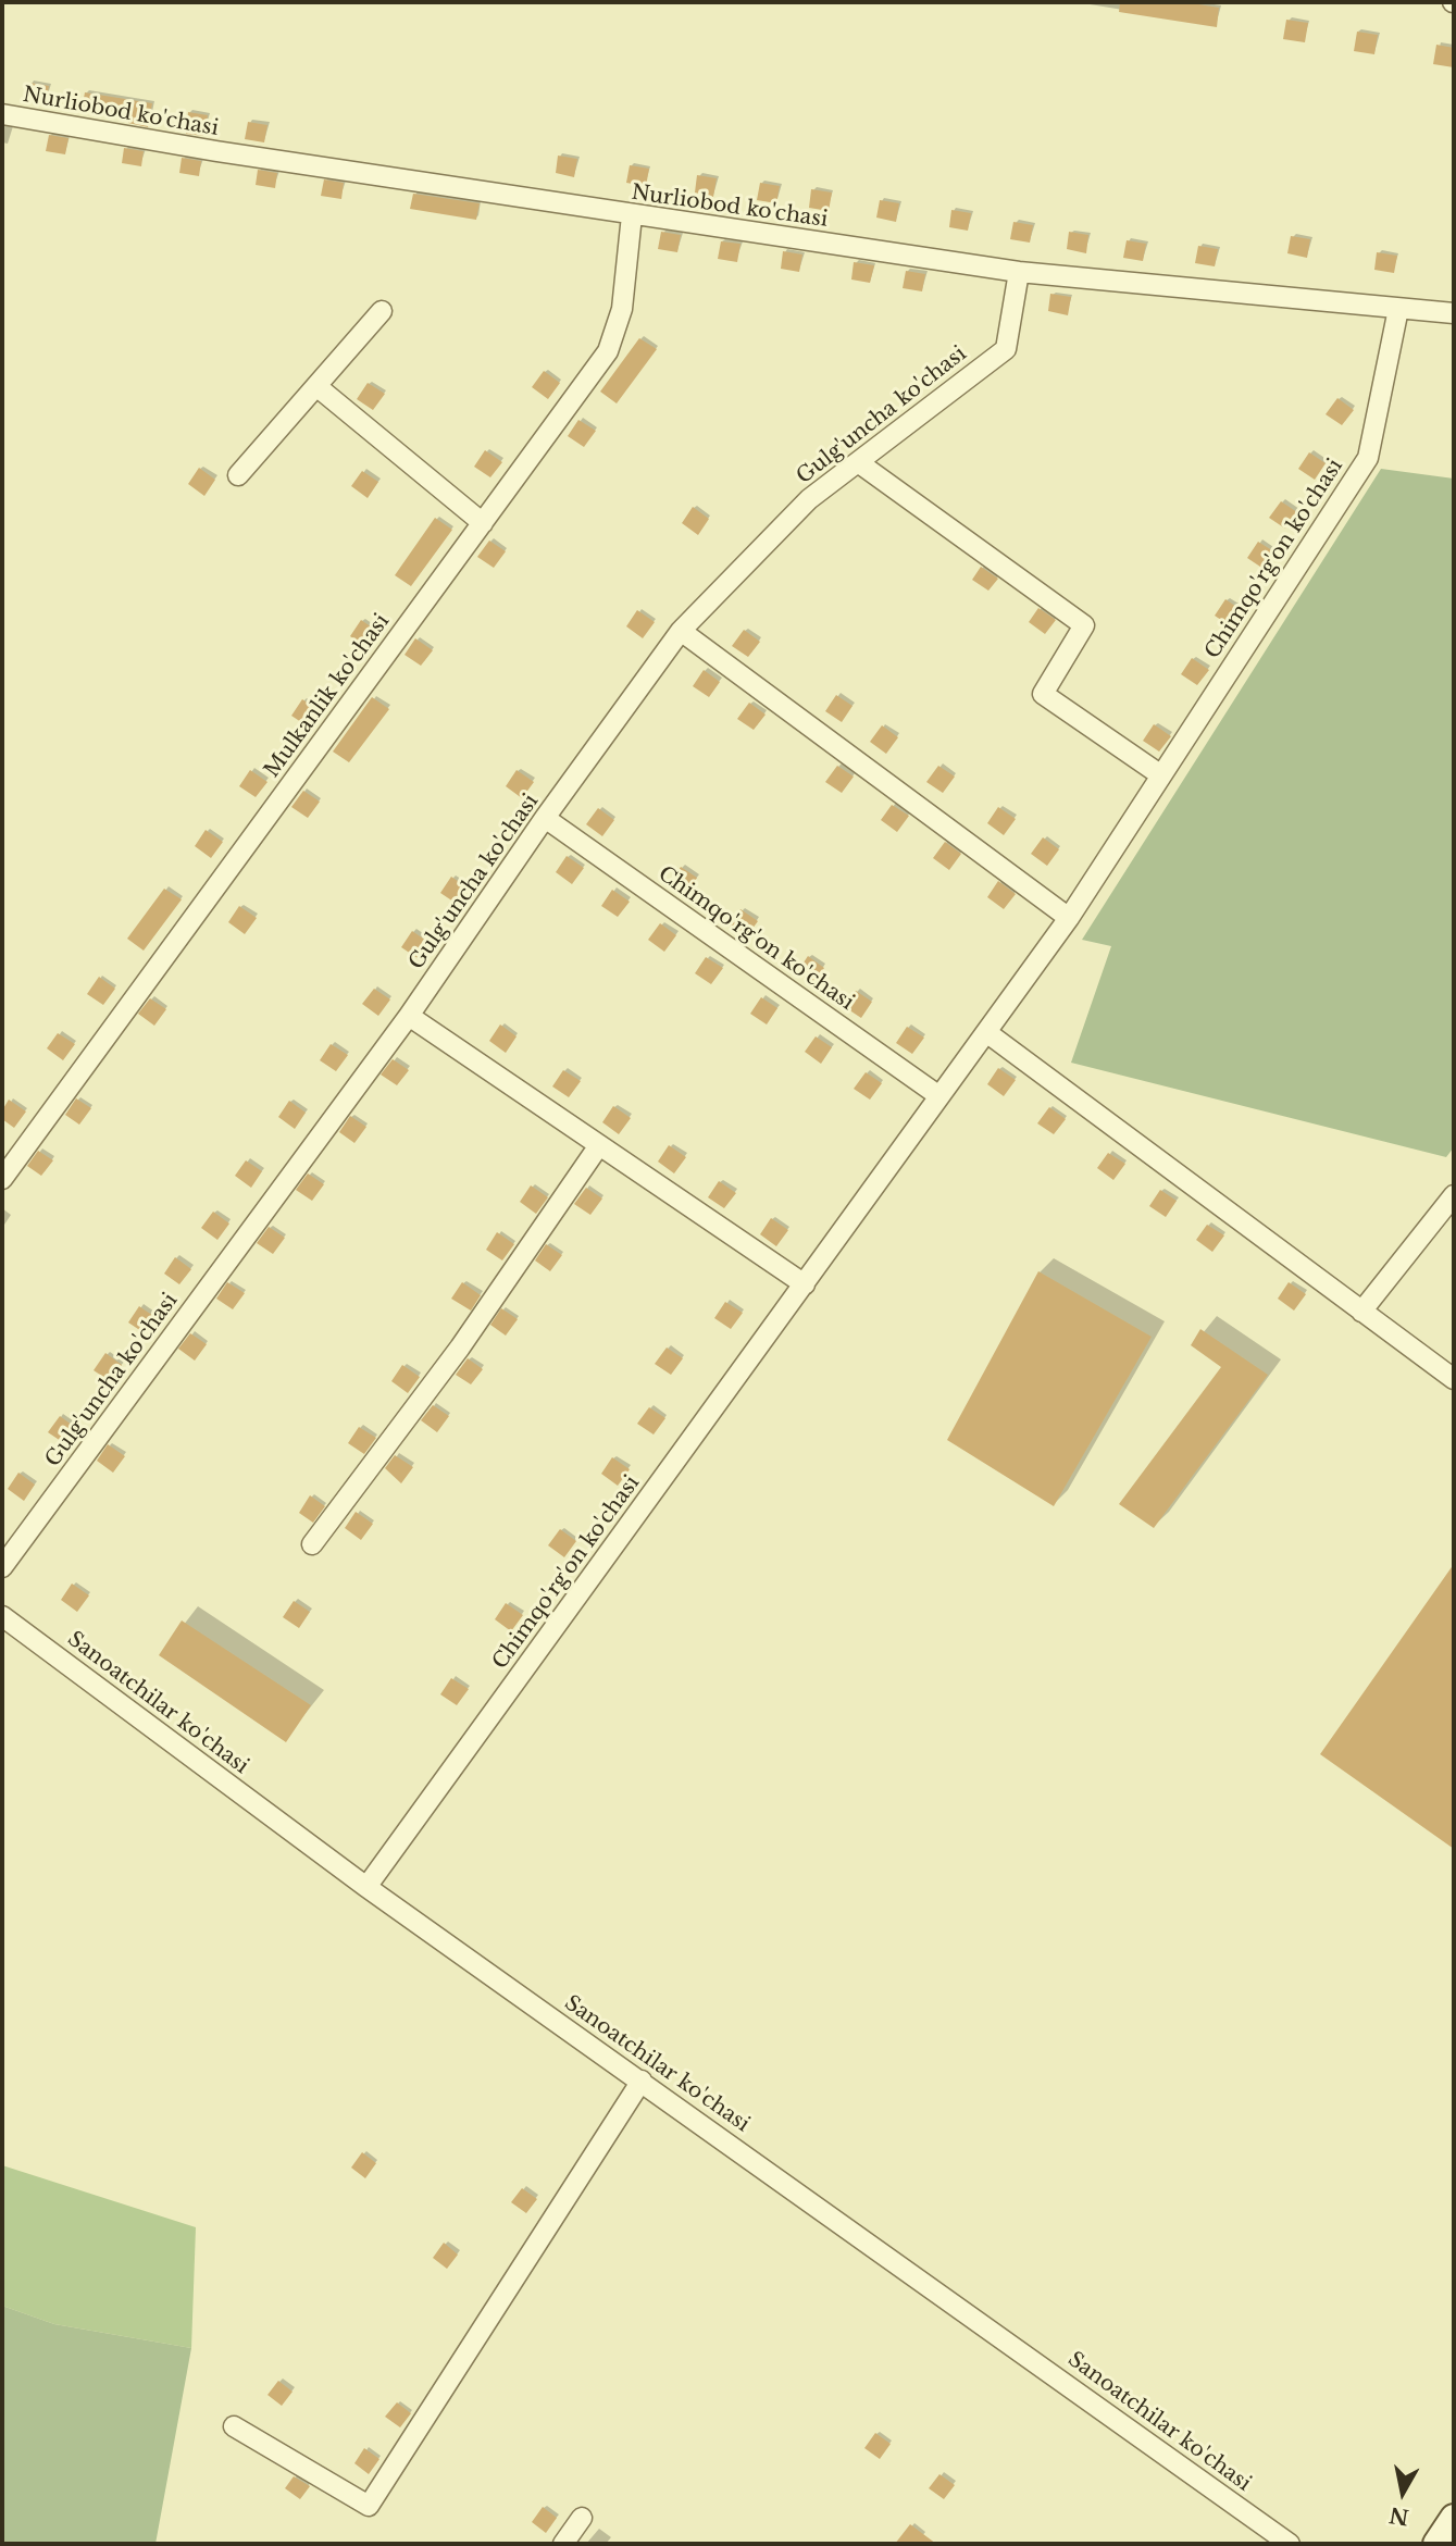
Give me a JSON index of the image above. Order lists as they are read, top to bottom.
{
  "streets": {
    "street": [
      "Nurliobod ko'chasi",
      "Gulg'uncha ko'chasi",
      "Chimqo'rg'on ko'chasi",
      "Mulkanlik ko'chasi",
      "Sanoatchilar ko'chasi"
    ]
  },
  "crossings": [
    ["Nurliobod ko'chasi", "Gulg'uncha ko'chasi"],
    ["Nurliobod ko'chasi", "Chimqo'rg'on ko'chasi"],
    ["Nurliobod ko'chasi", "Mulkanlik ko'chasi"],
    ["Gulg'uncha ko'chasi", "Chimqo'rg'on ko'chasi"],
    ["Chimqo'rg'on ko'chasi", "Sanoatchilar ko'chasi"]
  ],
  "north": "bottom"
}
